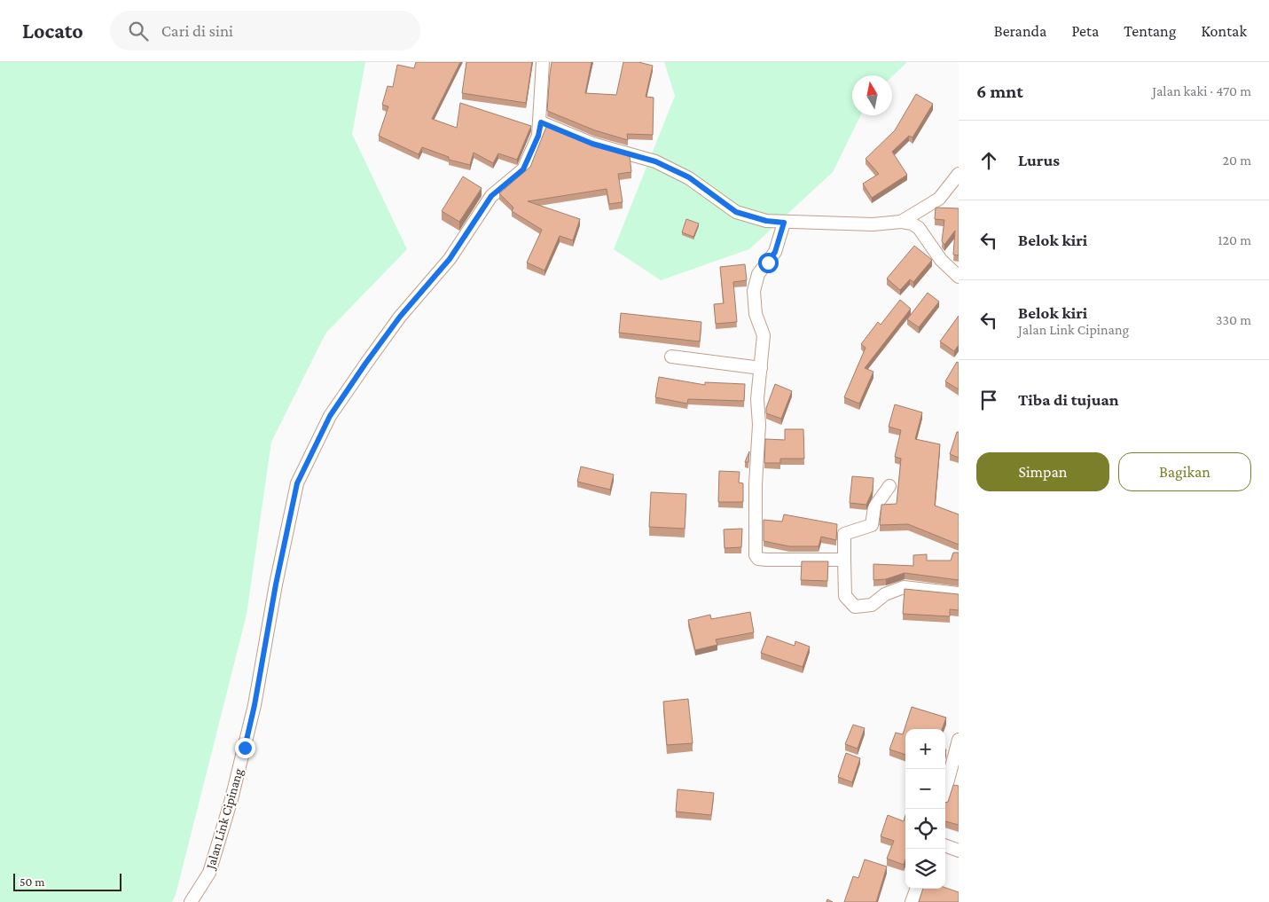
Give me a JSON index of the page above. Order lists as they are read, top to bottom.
{
  "streets": {
    "street": ["Jalan Link Cipinang"]
  },
  "scale_bar": "50 m",
  "north": "top",
  "page": {
    "header": "Locato",
    "search": "Cari di sini",
    "nav": [
      "Beranda",
      "Peta",
      "Tentang",
      "Kontak"
    ],
    "heading": ["6 mnt", "Jalan kaki · 470 m"],
    "list": [
      ["Lurus", "20 m"],
      ["Belok kiri", "120 m"],
      ["Belok kiri", "Jalan Link Cipinang", "330 m"],
      "Tiba di tujuan"
    ],
    "buttons": ["Simpan", "Bagikan"],
    "map_buttons": ["+", "−"],
    "scale": "50 m"
  }
}
